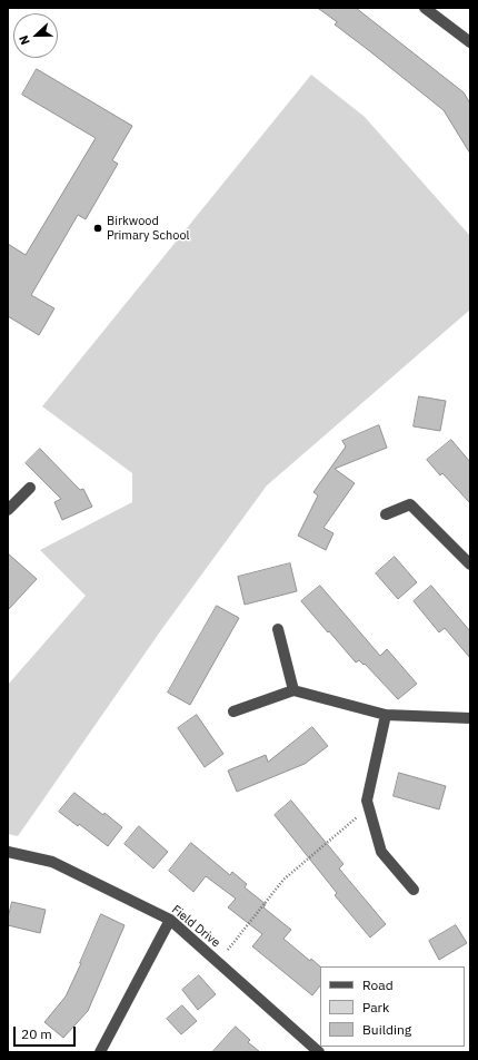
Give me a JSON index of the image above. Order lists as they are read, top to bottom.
{
  "streets": {
    "street": ["Field Drive"]
  },
  "places": ["Birkwood Primary School"],
  "legend": ["Road", "Park", "Building"],
  "scale_bar": "20 m",
  "north": "left"
}
